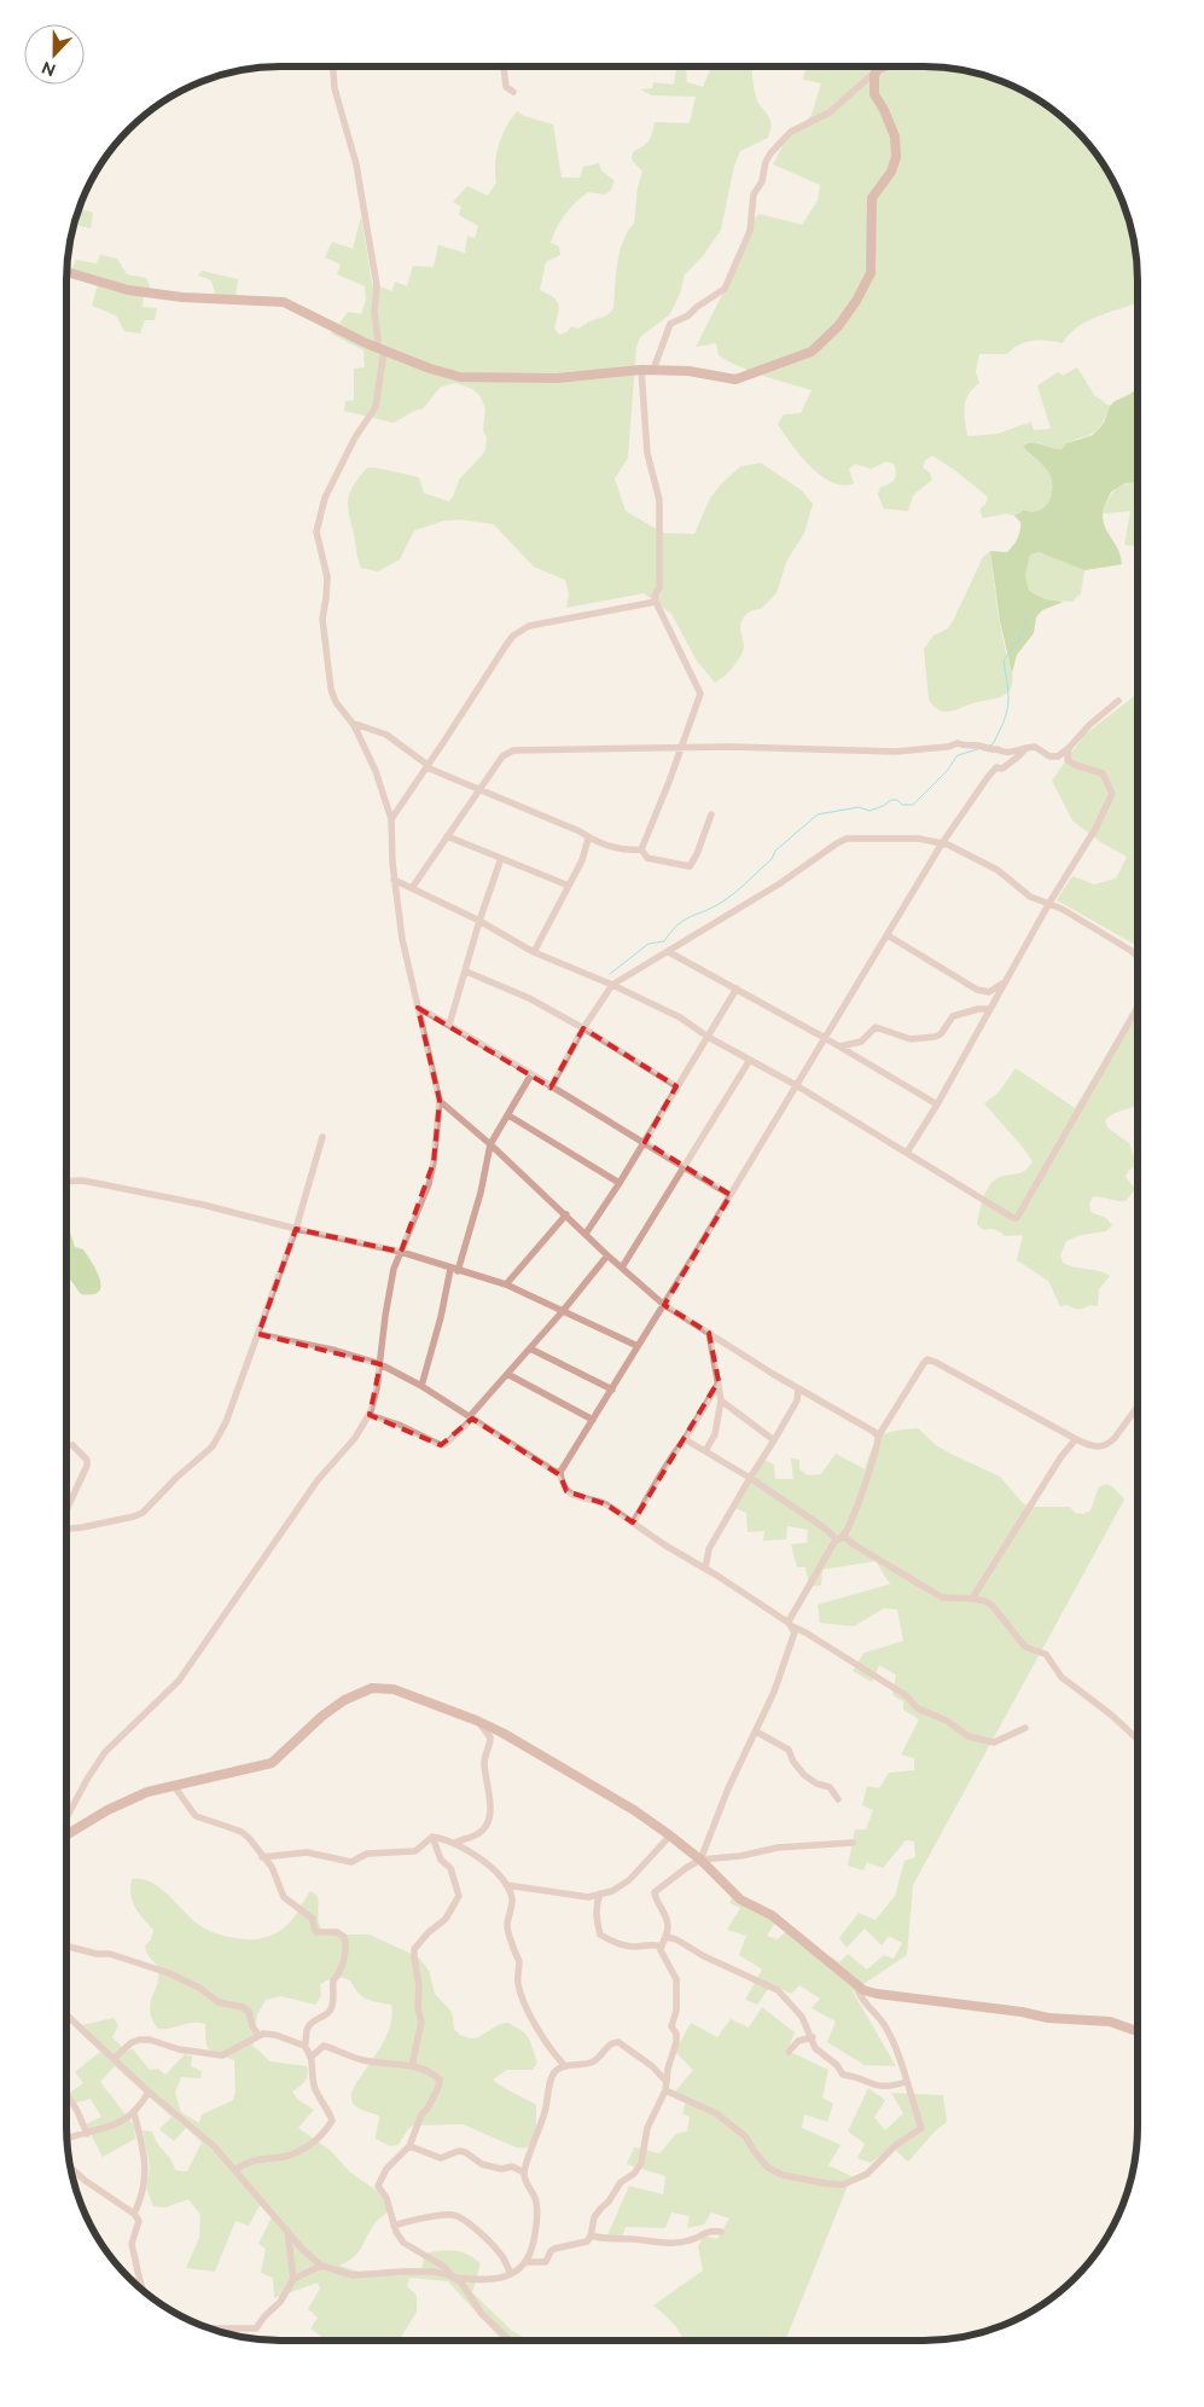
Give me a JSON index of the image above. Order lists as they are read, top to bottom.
{
  "north": "bottom"
}
